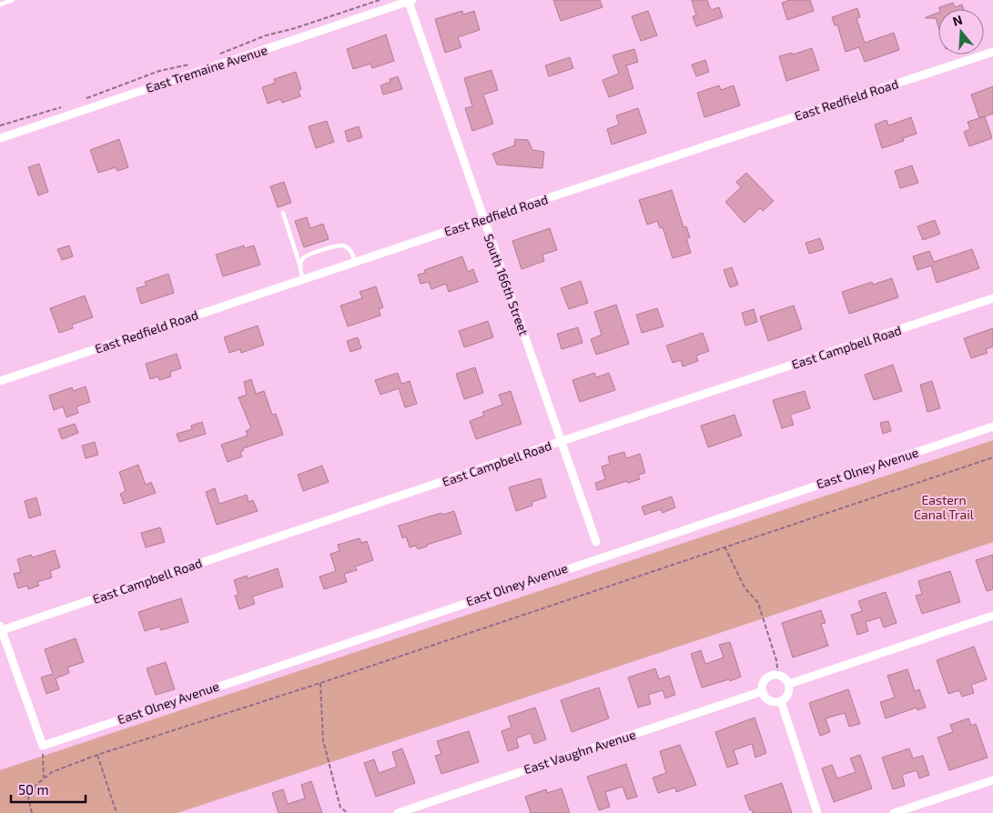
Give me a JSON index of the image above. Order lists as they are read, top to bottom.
{
  "streets": {
    "street": [
      "East Tremaine Avenue",
      "East Redfield Road",
      "South 166th Street",
      "East Campbell Road",
      "East Olney Avenue",
      "East Vaughn Avenue"
    ]
  },
  "crossings": [
    ["East Tremaine Avenue", "South 166th Street"],
    ["East Redfield Road", "South 166th Street"],
    ["South 166th Street", "East Campbell Road"]
  ],
  "parks": ["Eastern Canal Trail"],
  "scale_bar": "50 m",
  "north": "top"
}
